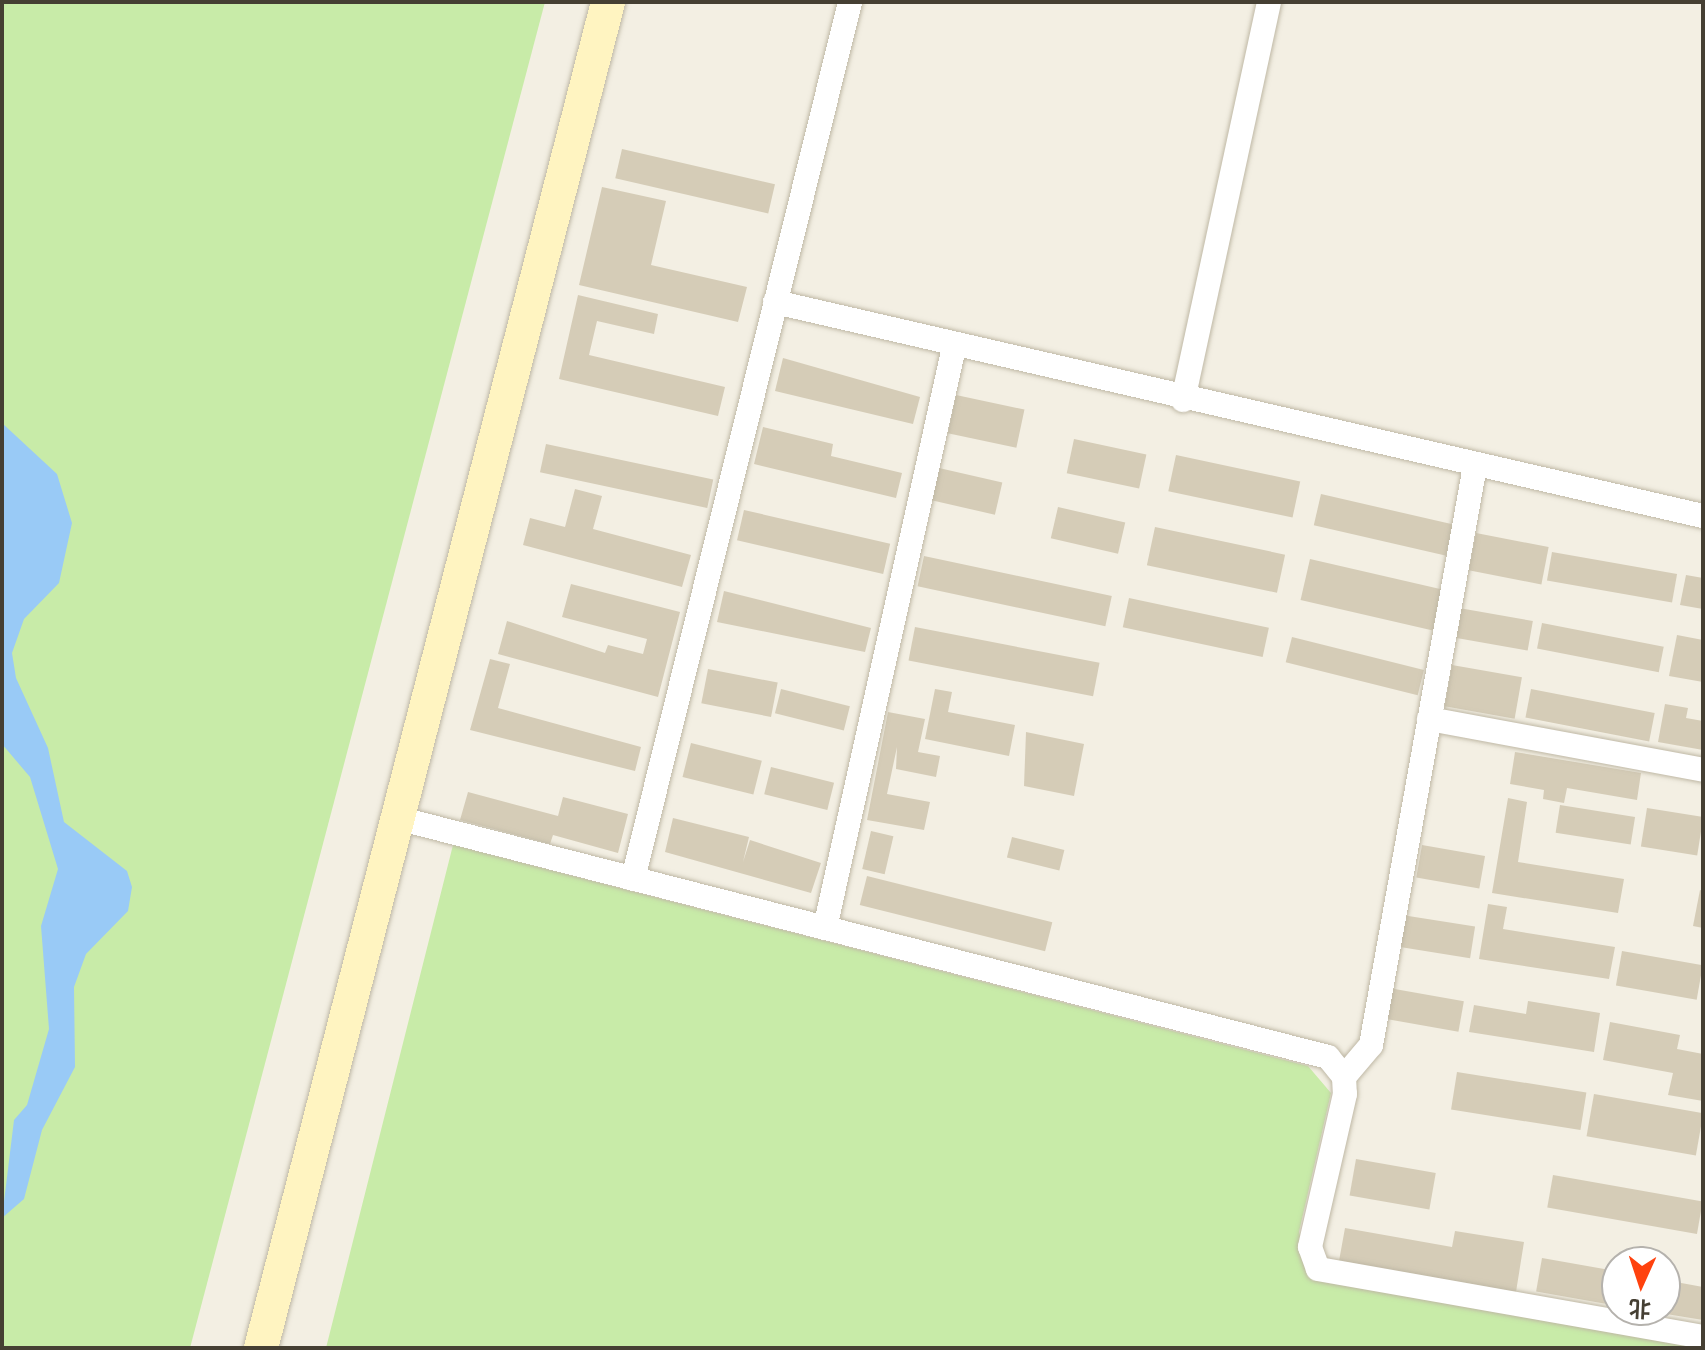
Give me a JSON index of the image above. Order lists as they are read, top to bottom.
{
  "north": "bottom"
}
